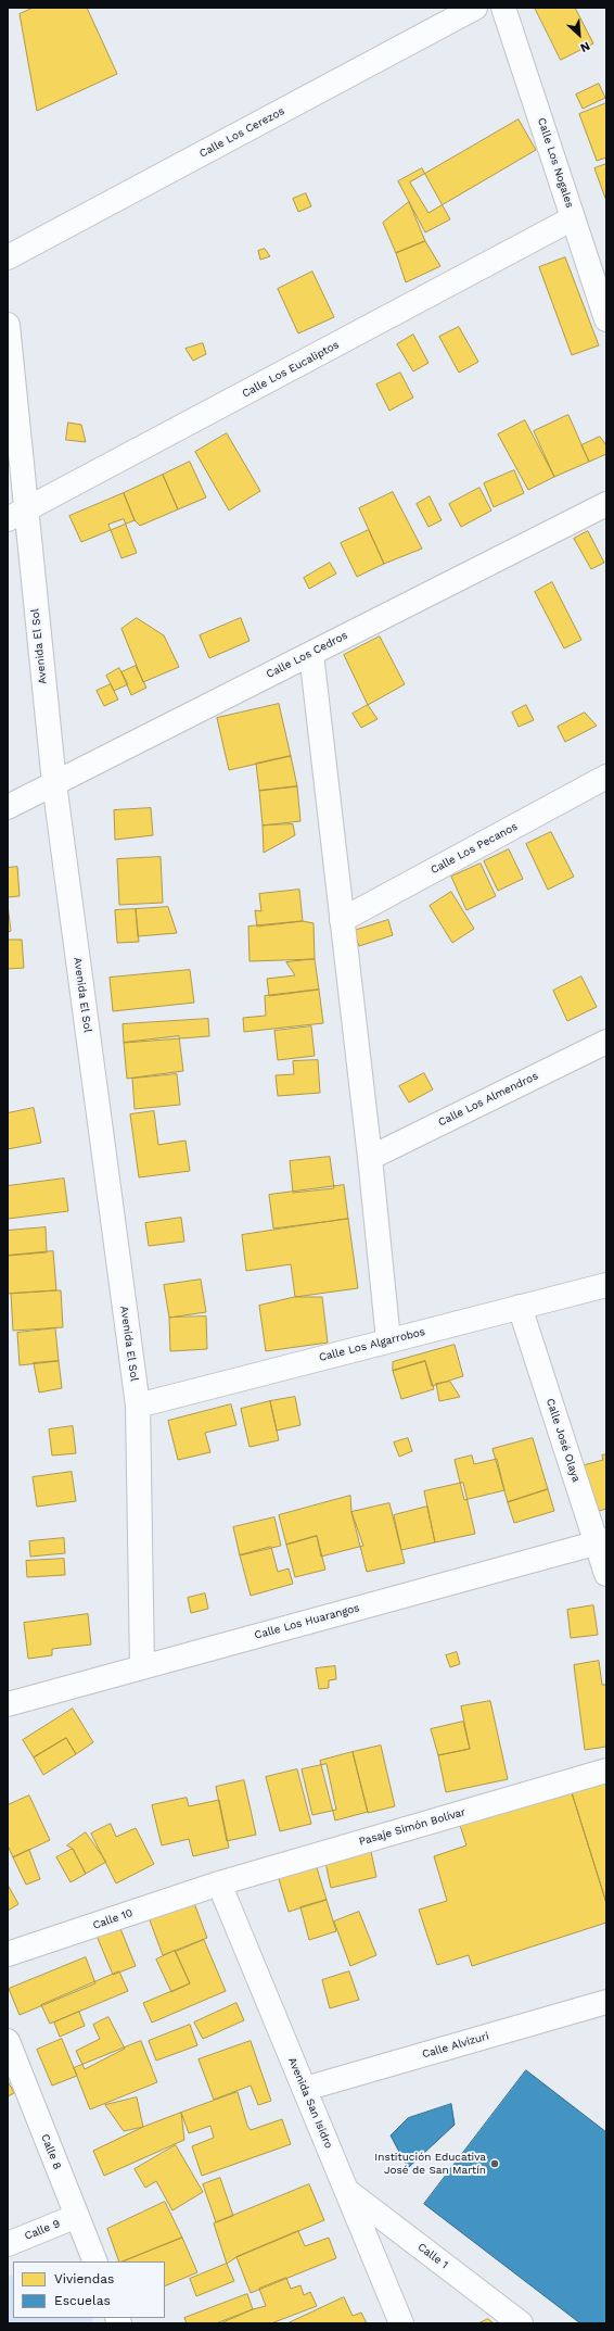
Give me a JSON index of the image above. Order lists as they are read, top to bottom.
{
  "streets": {
    "street": [
      "Calle Los Cerezos",
      "Calle Los Nogales",
      "Calle Los Eucaliptos",
      "Avenida El Sol",
      "Calle Los Cedros",
      "Calle Los Pecanos",
      "Calle Los Almendros",
      "Calle Los Algarrobos",
      "Calle José Olaya",
      "Calle Los Huarangos",
      "Pasaje Simón Bolívar",
      "Calle 10",
      "Calle Alvizuri",
      "Avenida San Isidro",
      "Calle 8",
      "Calle 9",
      "Calle 1"
    ]
  },
  "crossings": [
    ["Calle Los Nogales", "Calle Los Eucaliptos"],
    ["Calle Los Eucaliptos", "Avenida El Sol"],
    ["Avenida El Sol", "Calle Los Cedros"],
    ["Avenida El Sol", "Calle Los Algarrobos"],
    ["Avenida El Sol", "Calle Los Huarangos"],
    ["Calle Los Algarrobos", "Calle José Olaya"],
    ["Calle José Olaya", "Calle Los Huarangos"],
    ["Pasaje Simón Bolívar", "Calle 10"],
    ["Pasaje Simón Bolívar", "Avenida San Isidro"],
    ["Calle 10", "Avenida San Isidro"],
    ["Calle Alvizuri", "Avenida San Isidro"],
    ["Avenida San Isidro", "Calle 1"],
    ["Calle 8", "Calle 9"]
  ],
  "places": ["Institución Educativa José de San Martín"],
  "legend": ["Viviendas", "Escuelas"],
  "north": "bottom right"
}
